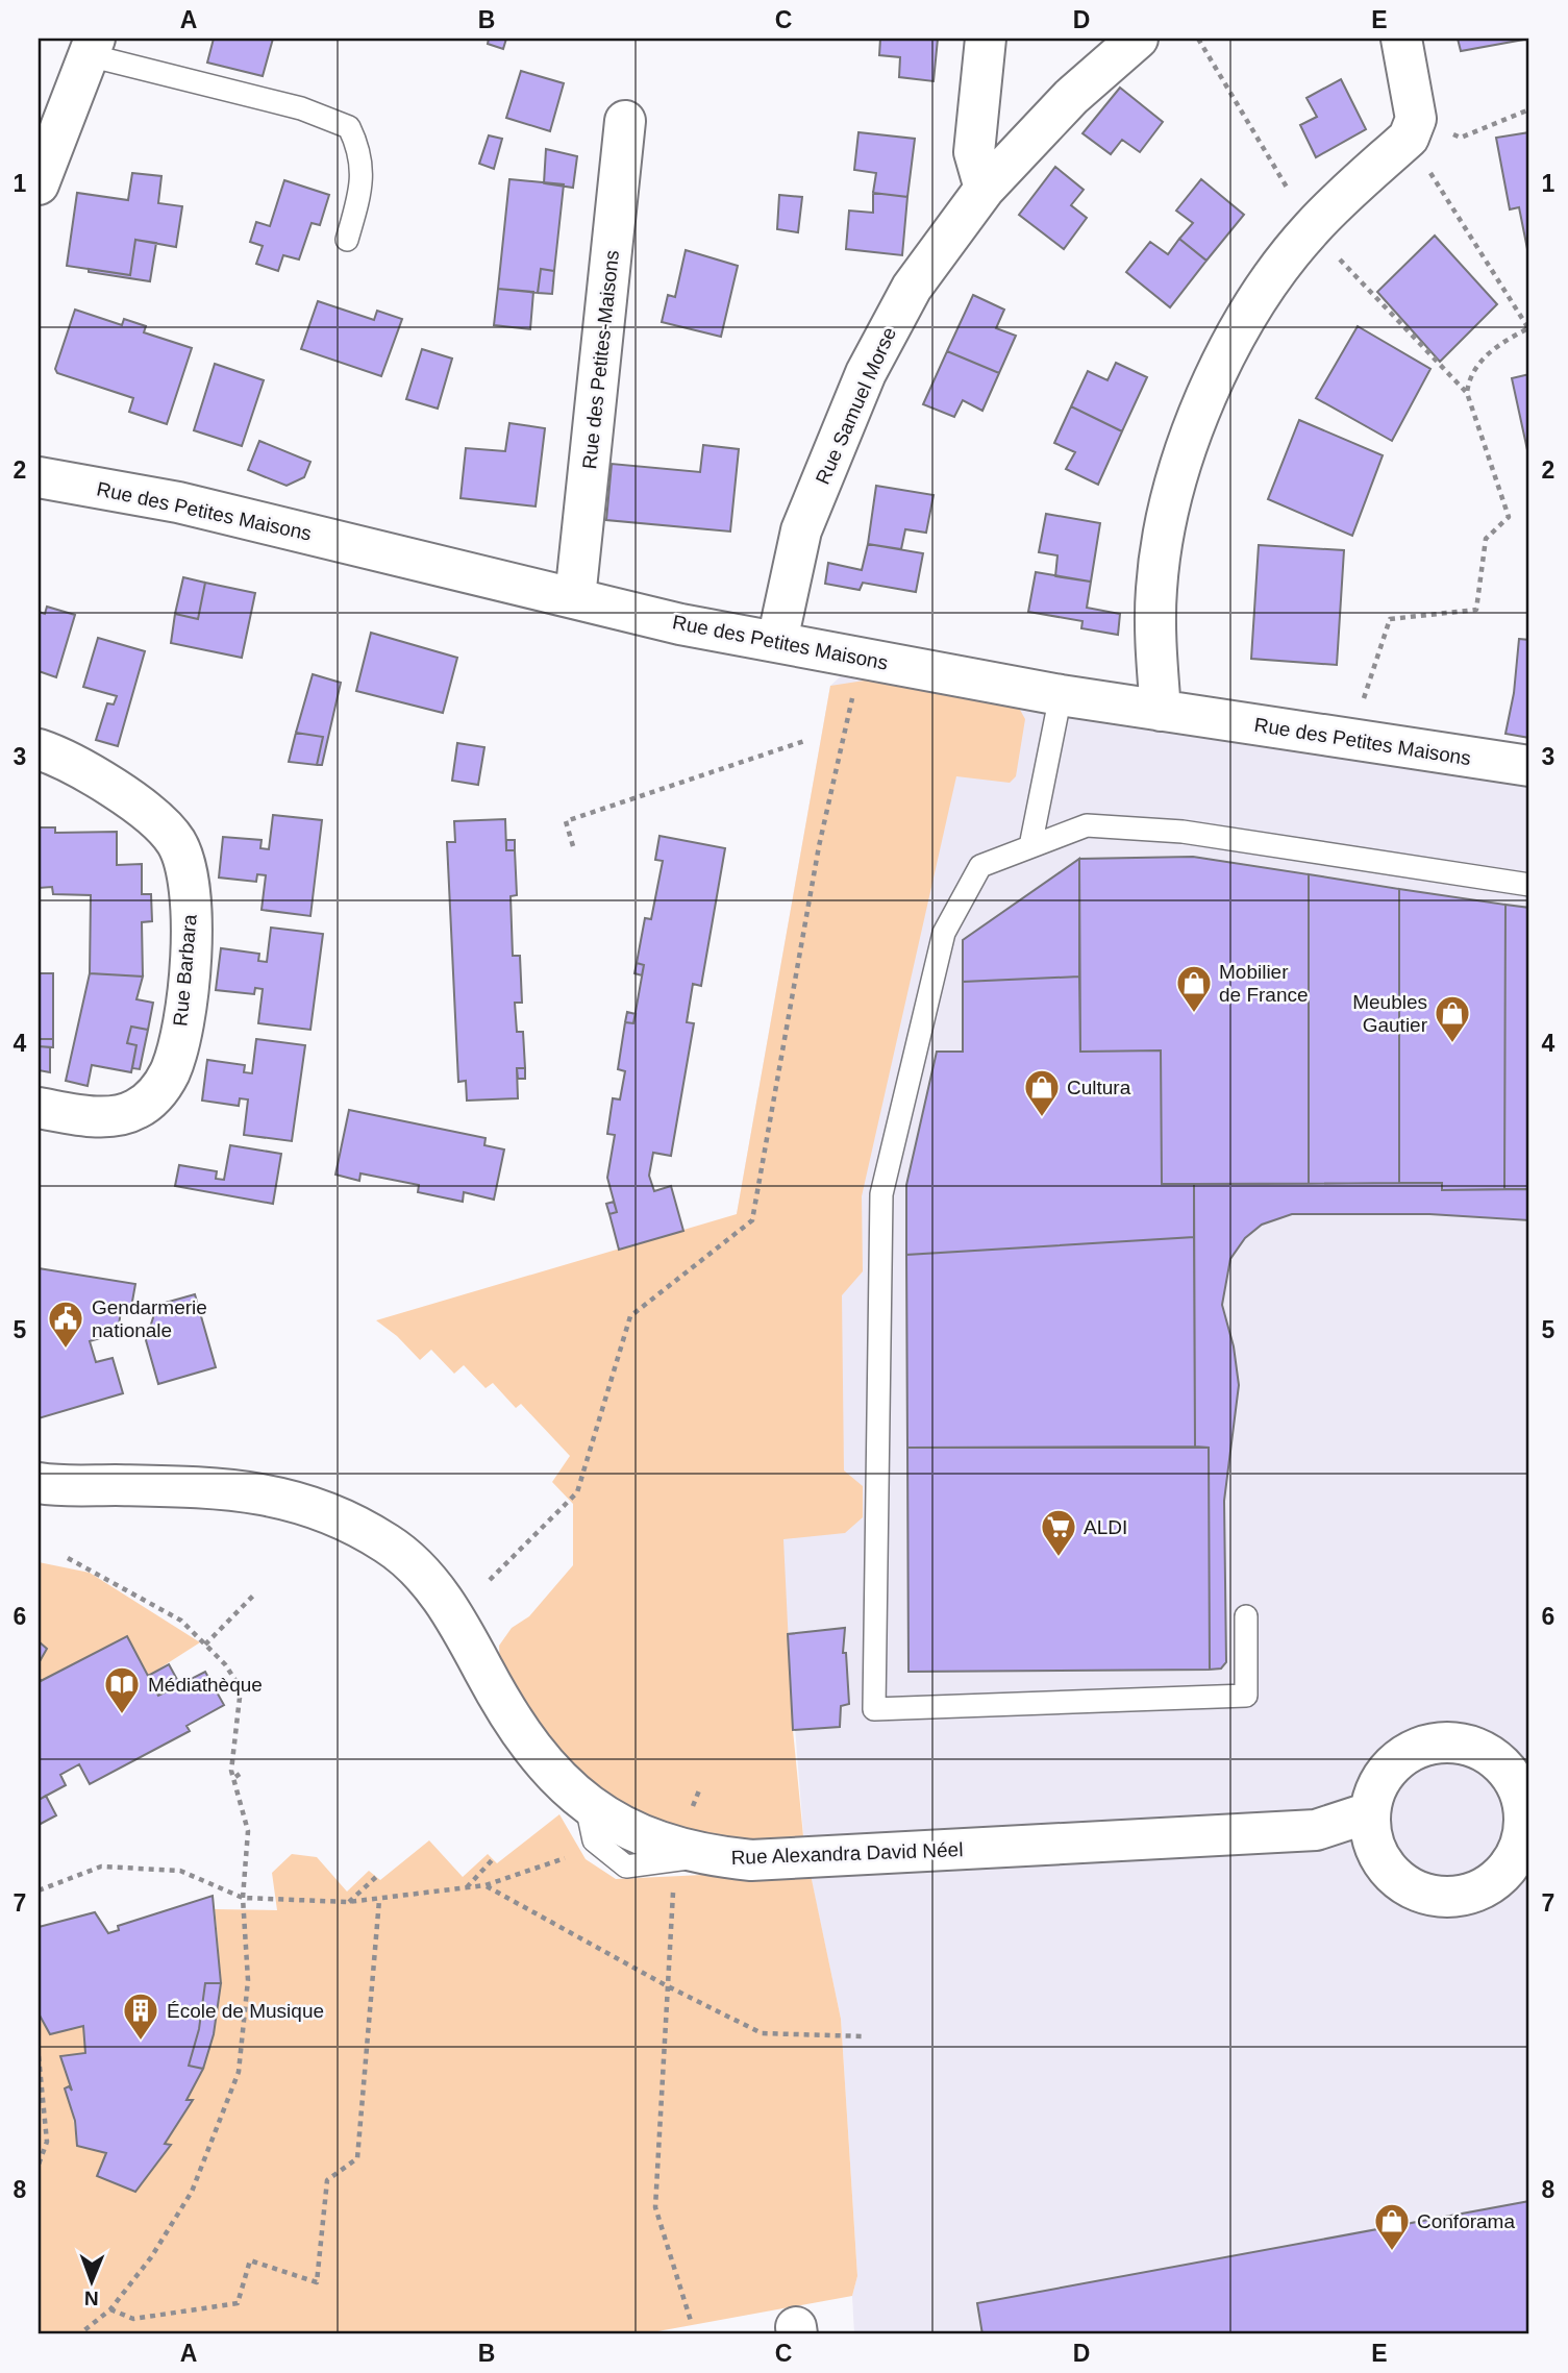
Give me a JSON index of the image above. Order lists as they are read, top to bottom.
{
  "streets": {
    "street": [
      "Rue des Petites-Maisons",
      "Rue Samuel Morse",
      "Rue des Petites Maisons",
      "Rue Barbara",
      "Rue Alexandra David Néel"
    ]
  },
  "crossings": [
    ["Rue des Petites-Maisons", "Rue des Petites Maisons"],
    ["Rue Samuel Morse", "Rue des Petites Maisons"]
  ],
  "places": {
    "shop": [
      "Mobilier de France",
      "Meubles Gautier",
      "Cultura",
      "Conforama"
    ],
    "public building": ["Gendarmerie nationale"],
    "supermarket": ["ALDI"],
    "library": ["Médiathèque"],
    "building": ["École de Musique"]
  },
  "north": "bottom",
  "grid": {
    "columns": [
      "A",
      "B",
      "C",
      "D",
      "E"
    ],
    "rows": [
      "1",
      "2",
      "3",
      "4",
      "5",
      "6",
      "7",
      "8"
    ]
  }
}
